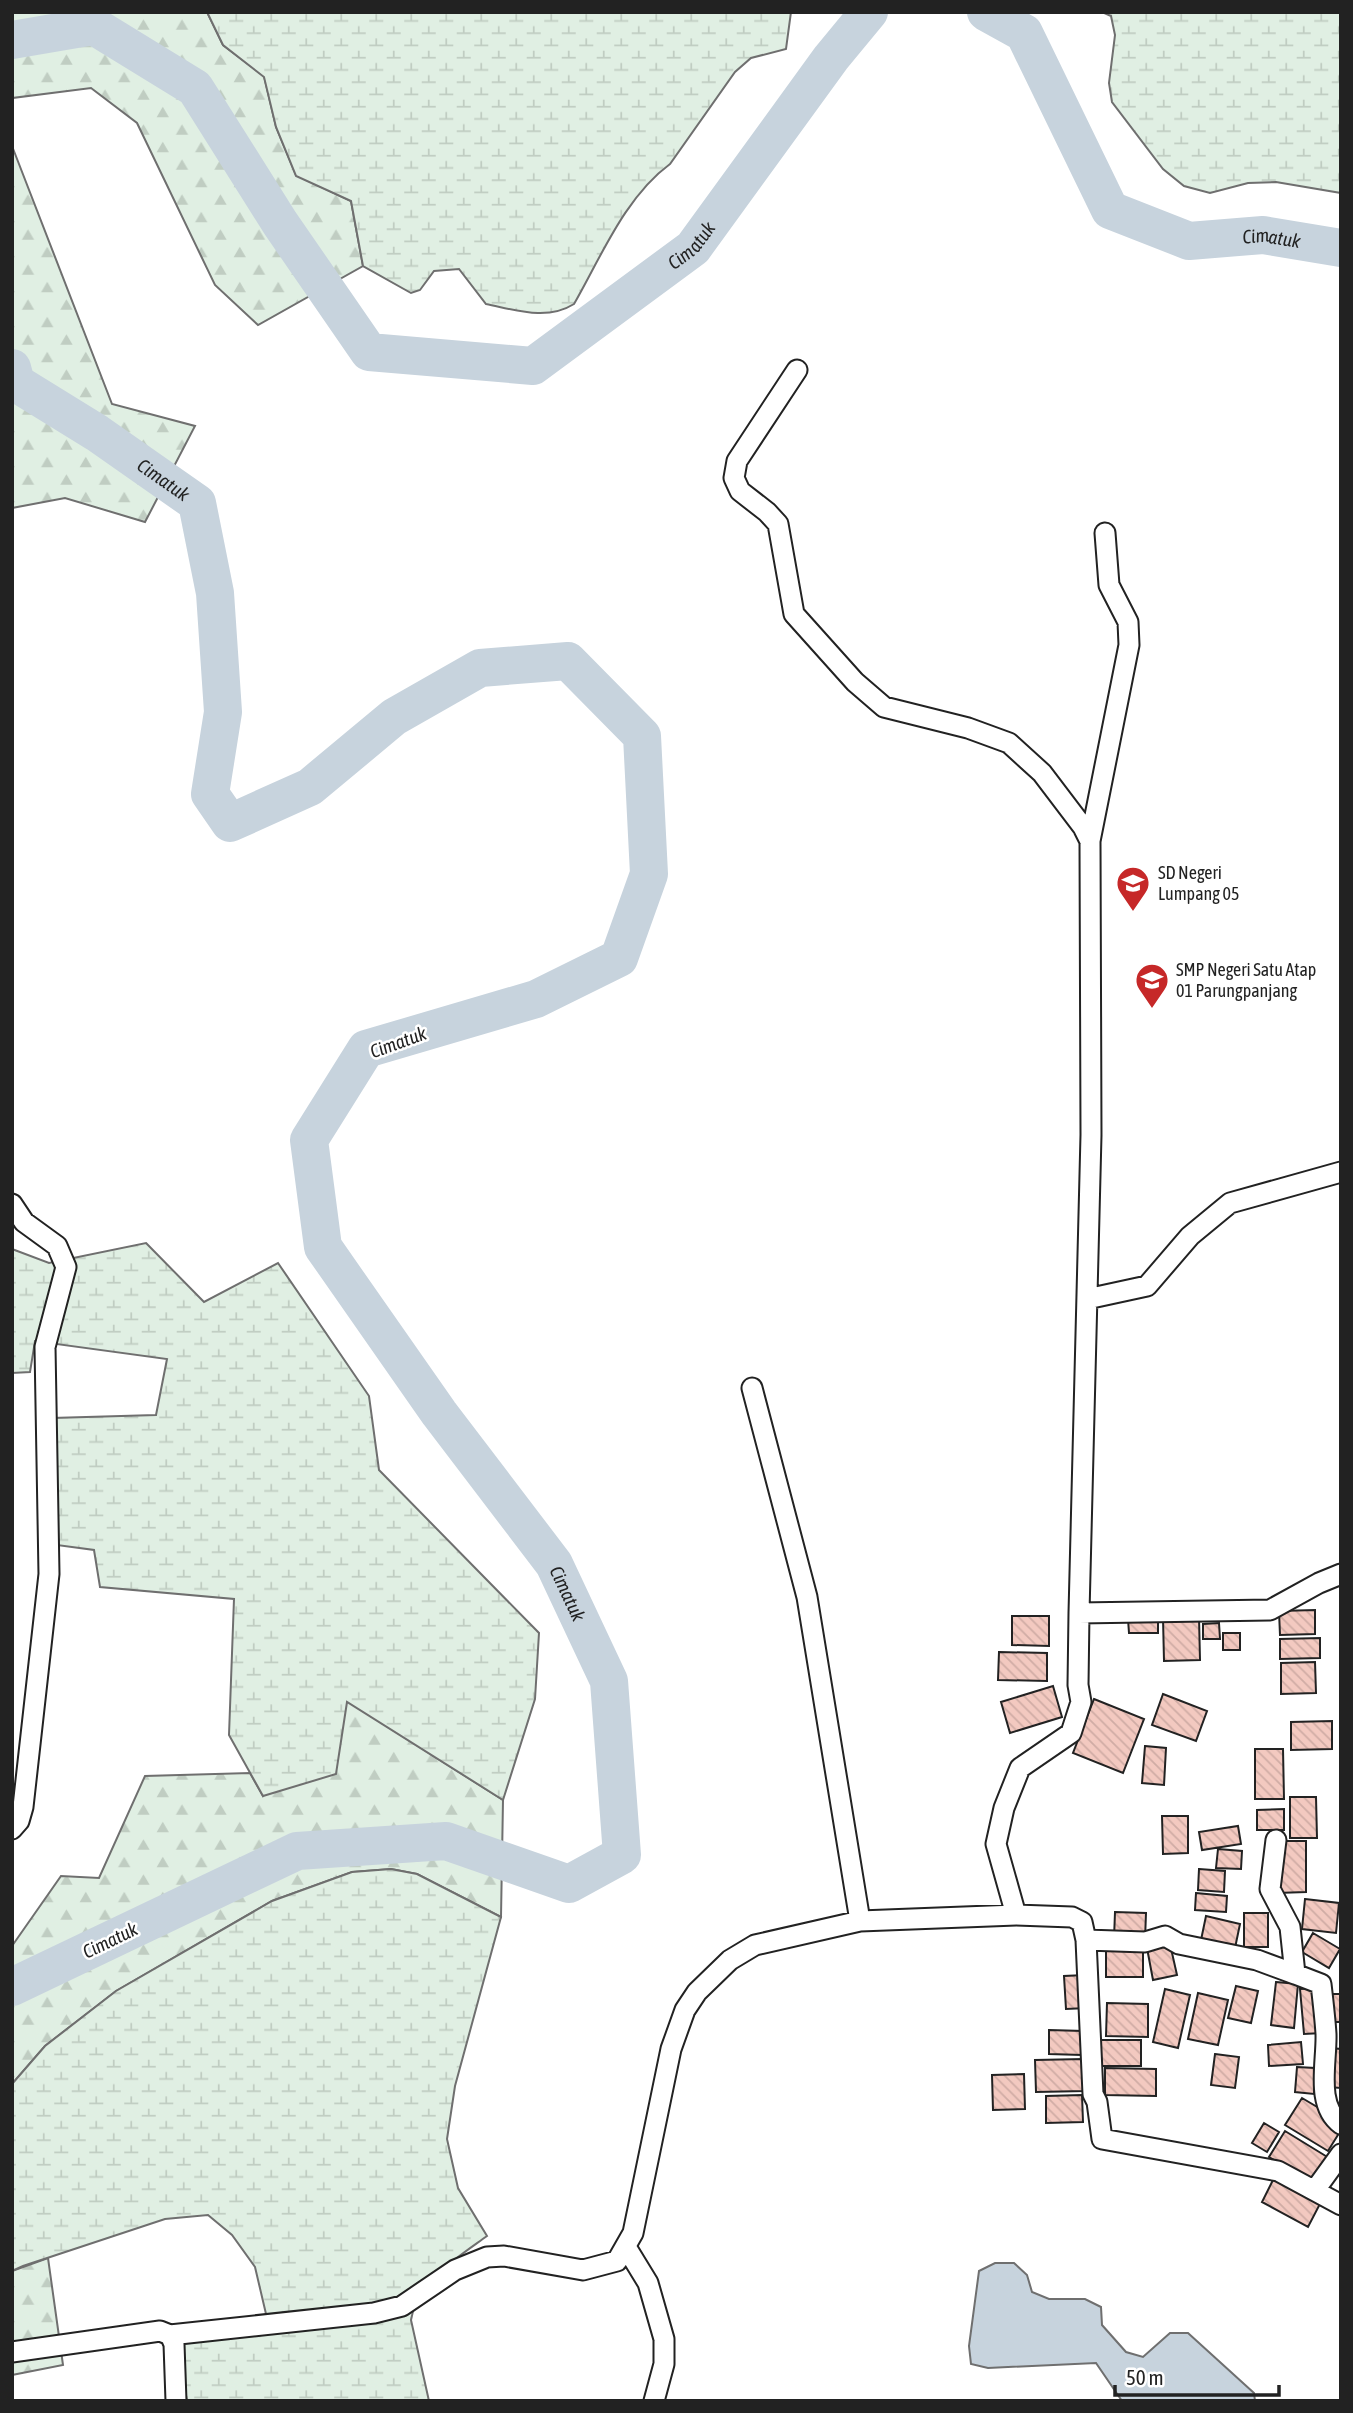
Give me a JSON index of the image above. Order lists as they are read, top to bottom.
{
  "water": ["Cimatuk"],
  "places": {
    "school or university": ["SD Negeri Lumpang 05", "SMP Negeri Satu Atap 01 Parungpanjang"]
  },
  "scale_bar": "50 m"
}
